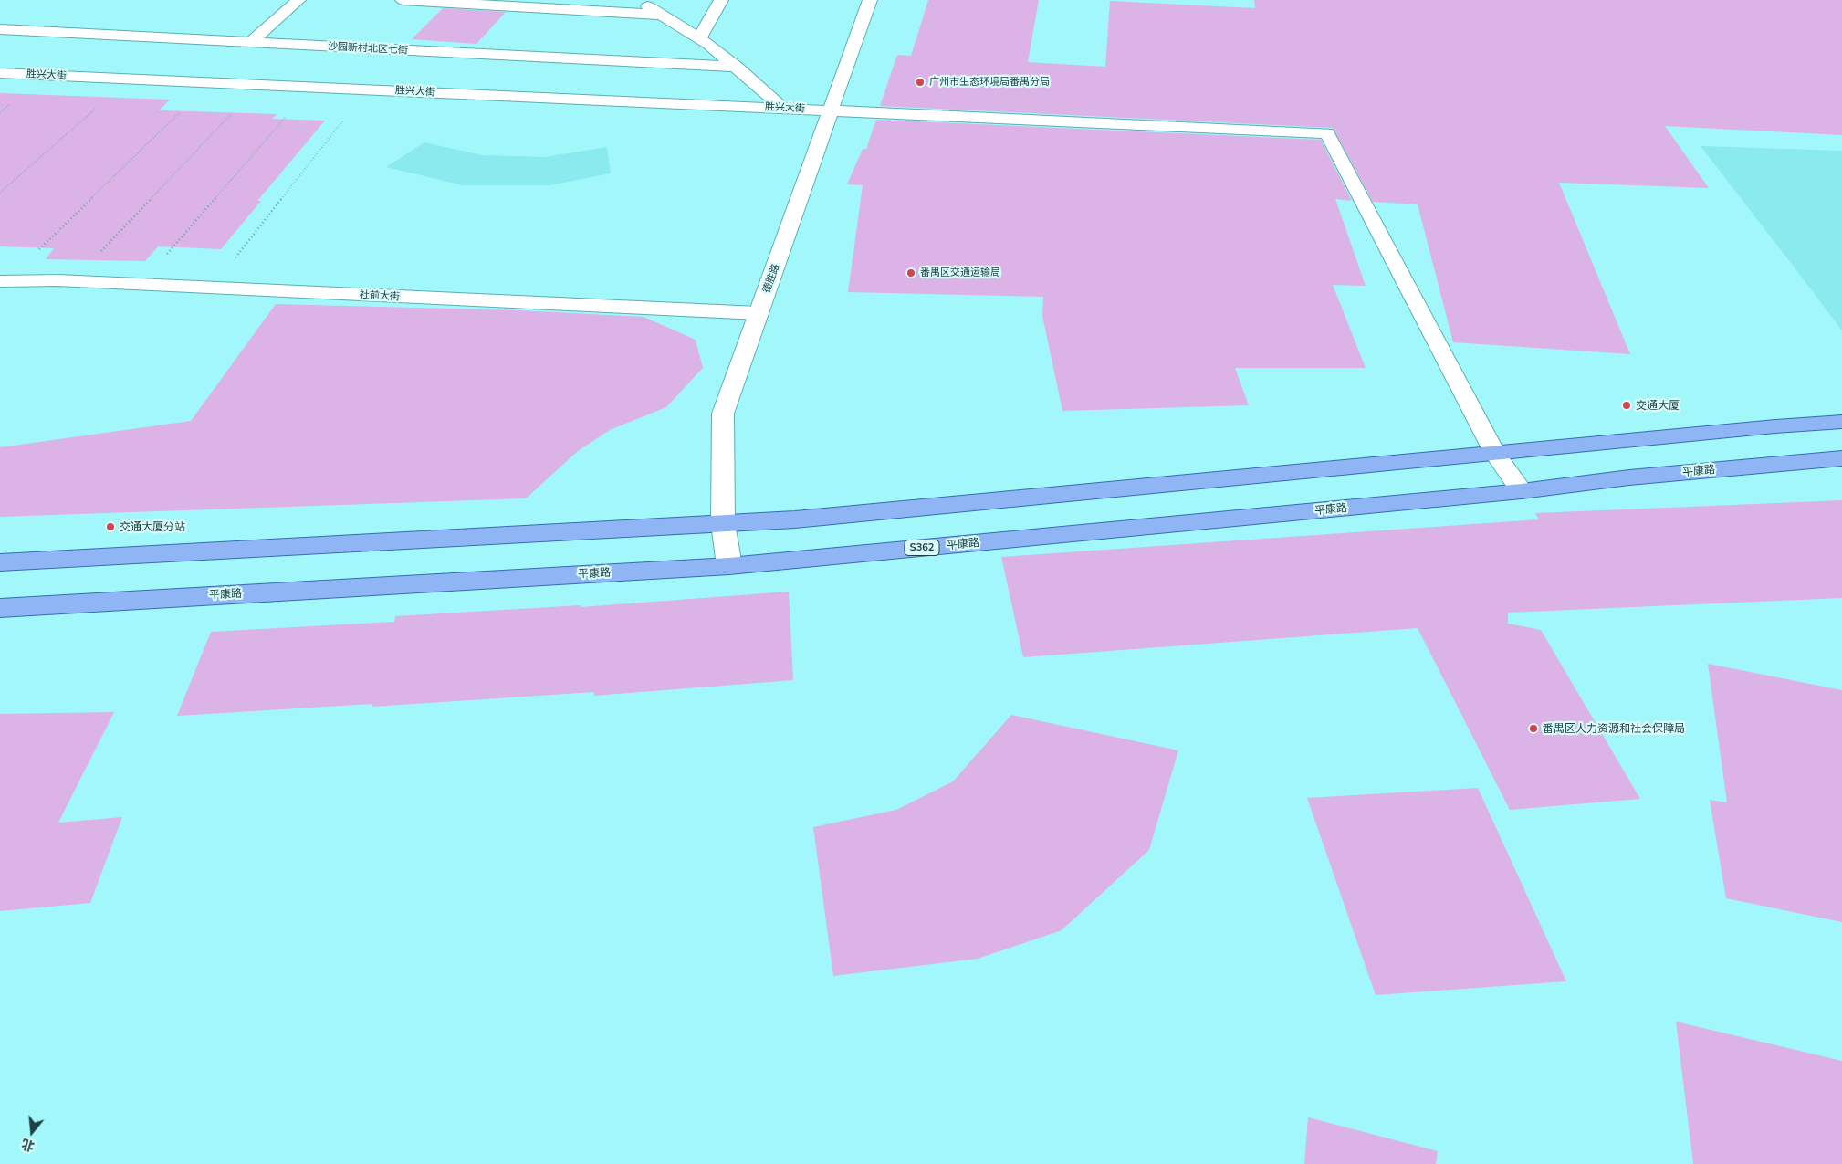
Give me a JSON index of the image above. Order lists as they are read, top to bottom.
{
  "streets": {
    "main road": ["平康路", "S362"],
    "street": [
      "沙园新村北区七街",
      "胜兴大街",
      "德胜路",
      "社前大街"
    ]
  },
  "crossings": [
    ["胜兴大街", "德胜路"],
    ["德胜路", "社前大街"],
    ["德胜路", "平康路"]
  ],
  "places": [
    "广州市生态环境局番禺分局",
    "番禺区交通运输局",
    "交通大厦",
    "交通大厦分站",
    "番禺区人力资源和社会保障局"
  ],
  "north": "bottom"
}
